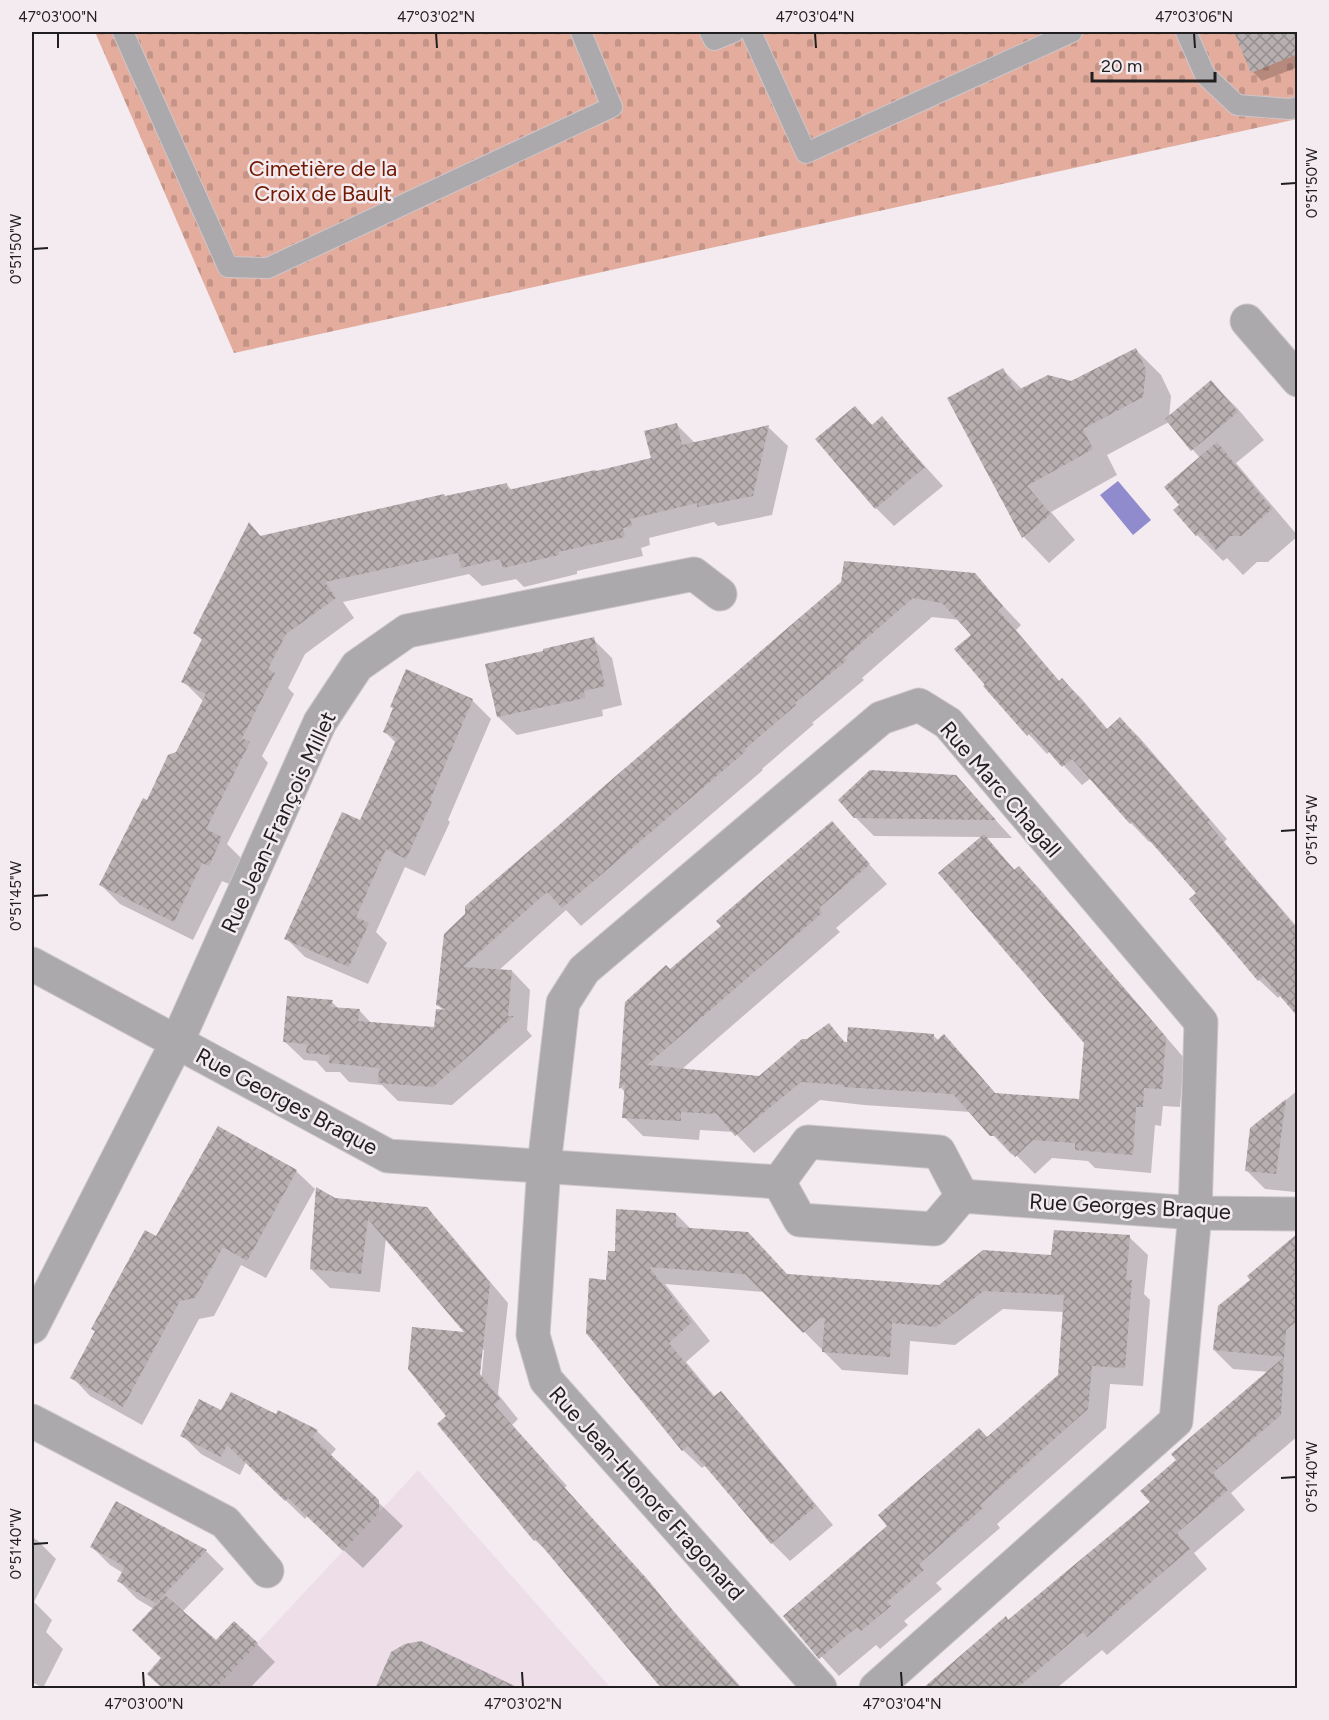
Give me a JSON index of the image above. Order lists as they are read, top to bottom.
{
  "streets": {
    "street": [
      "Rue Marc Chagall",
      "Rue Jean-François Millet",
      "Rue Georges Braque",
      "Rue Jean-Honoré Fragonard"
    ]
  },
  "crossings": [
    ["Rue Marc Chagall", "Rue Georges Braque"],
    ["Rue Marc Chagall", "Rue Jean-Honoré Fragonard"],
    ["Rue Jean-François Millet", "Rue Georges Braque"],
    ["Rue Georges Braque", "Rue Jean-Honoré Fragonard"]
  ],
  "parks": ["Cimetière de la Croix de Bault"],
  "scale_bar": "20 m",
  "coordinates": [
    "47°03'00\"N",
    "47°03'02\"N",
    "47°03'04\"N",
    "47°03'06\"N",
    "0°51'50\"W",
    "0°51'45\"W",
    "0°51'40\"W"
  ]
}
